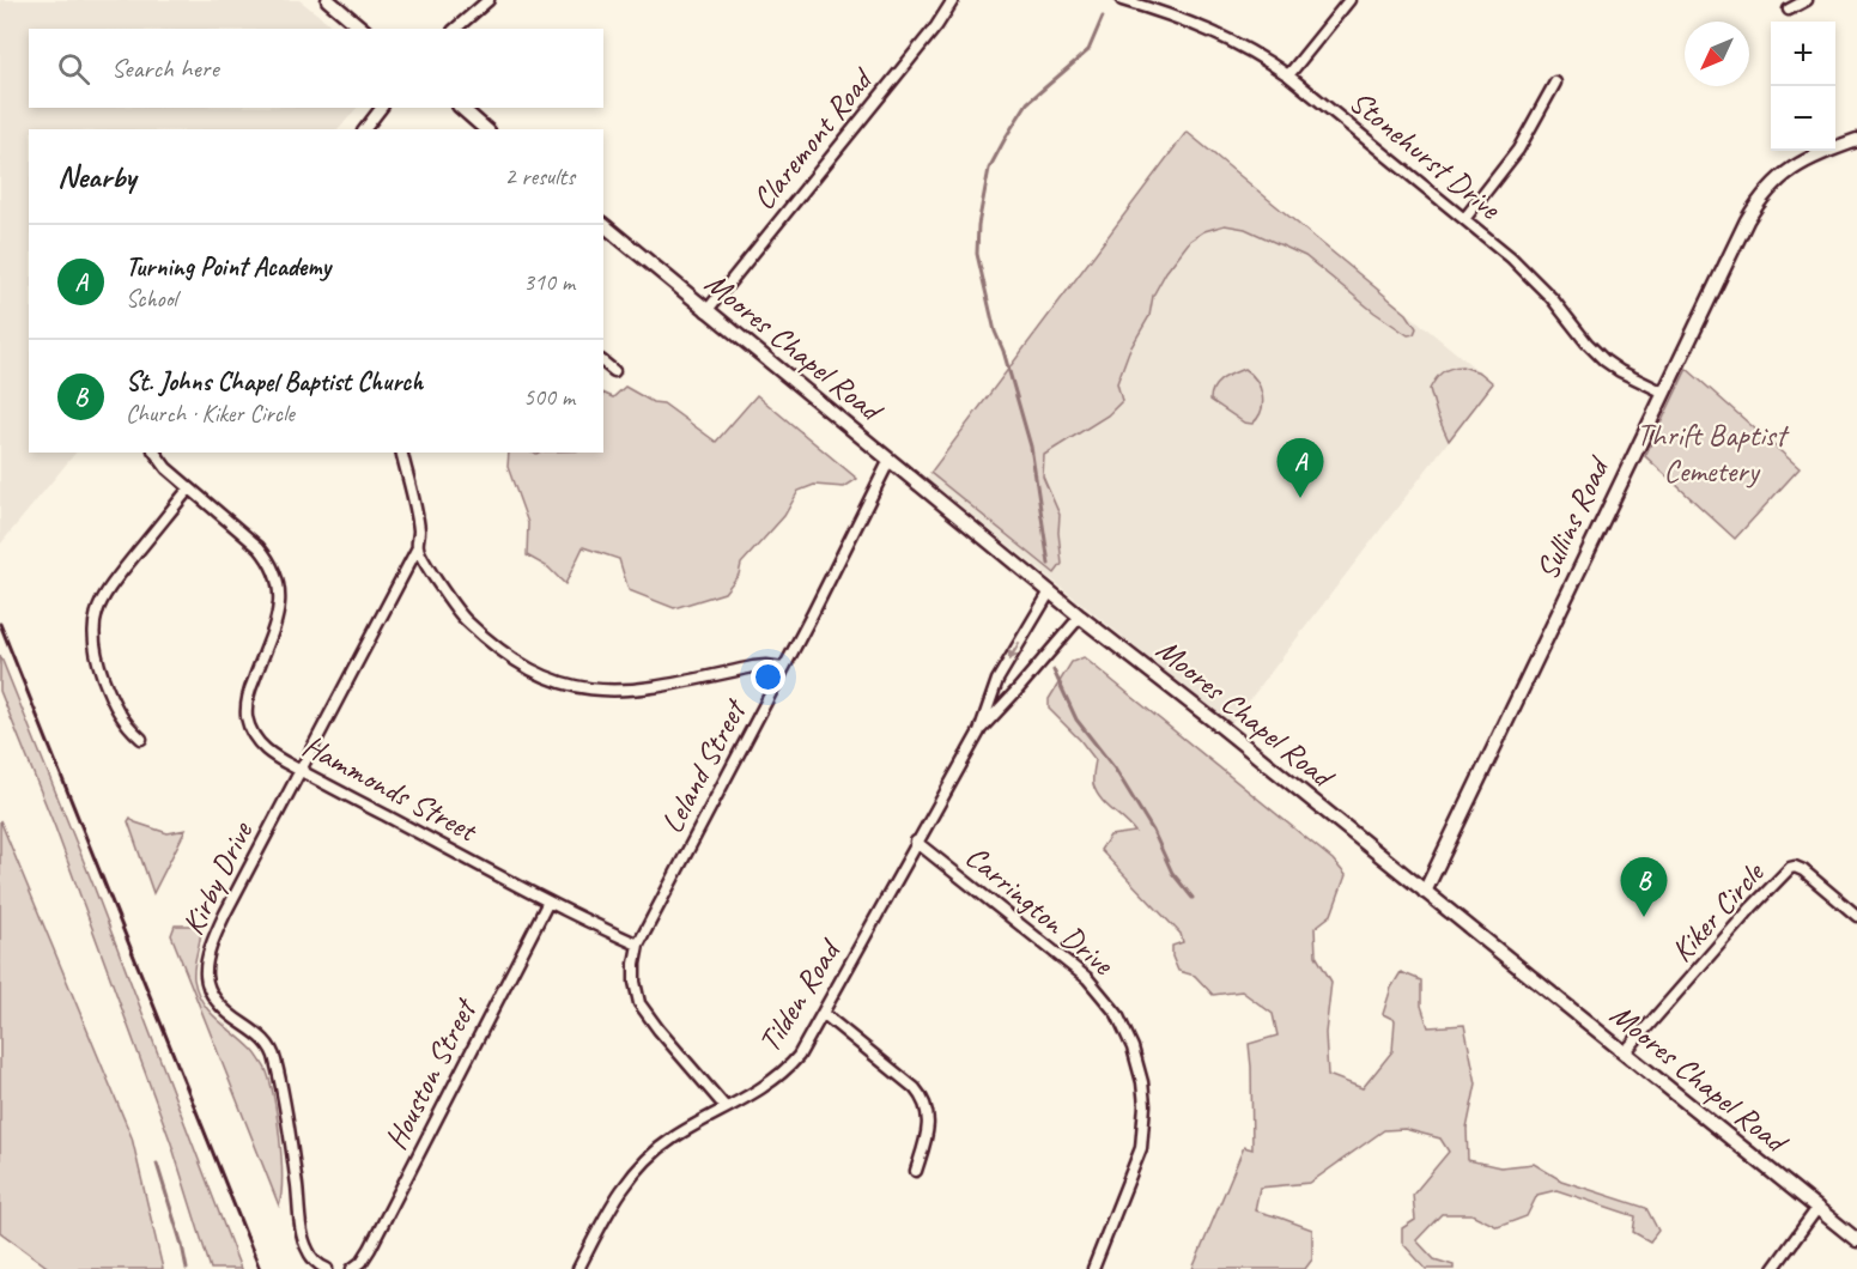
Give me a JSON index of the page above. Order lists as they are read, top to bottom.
{
  "streets": {
    "main road": ["Moores Chapel Road", "Sullins Road"],
    "street": [
      "Claremont Road",
      "Stonehurst Drive",
      "Leland Street",
      "Hammonds Street",
      "Kirby Drive",
      "Carrington Drive",
      "Kiker Circle",
      "Tilden Road",
      "Houston Street"
    ]
  },
  "crossings": [
    ["Claremont Road", "Moores Chapel Road"],
    ["Stonehurst Drive", "Sullins Road"],
    ["Moores Chapel Road", "Sullins Road"],
    ["Moores Chapel Road", "Leland Street"],
    ["Moores Chapel Road", "Kiker Circle"],
    ["Moores Chapel Road", "Tilden Road"],
    ["Leland Street", "Hammonds Street"],
    ["Hammonds Street", "Kirby Drive"],
    ["Hammonds Street", "Houston Street"],
    ["Carrington Drive", "Tilden Road"]
  ],
  "parks": ["Thrift Baptist Cemetery"],
  "north": "bottom left",
  "page": {
    "map_buttons": ["+", "−"],
    "search": "Search here",
    "heading": ["Nearby", "2 results"],
    "list": [
      {
        "mark": "A",
        "name": "Turning Point Academy",
        "note": "School",
        "value": "310 m"
      },
      {
        "mark": "B",
        "name": "St. Johns Chapel Baptist Church",
        "note": "Church · Kiker Circle",
        "value": "500 m"
      }
    ],
    "pins": ["A", "B"]
  }
}
